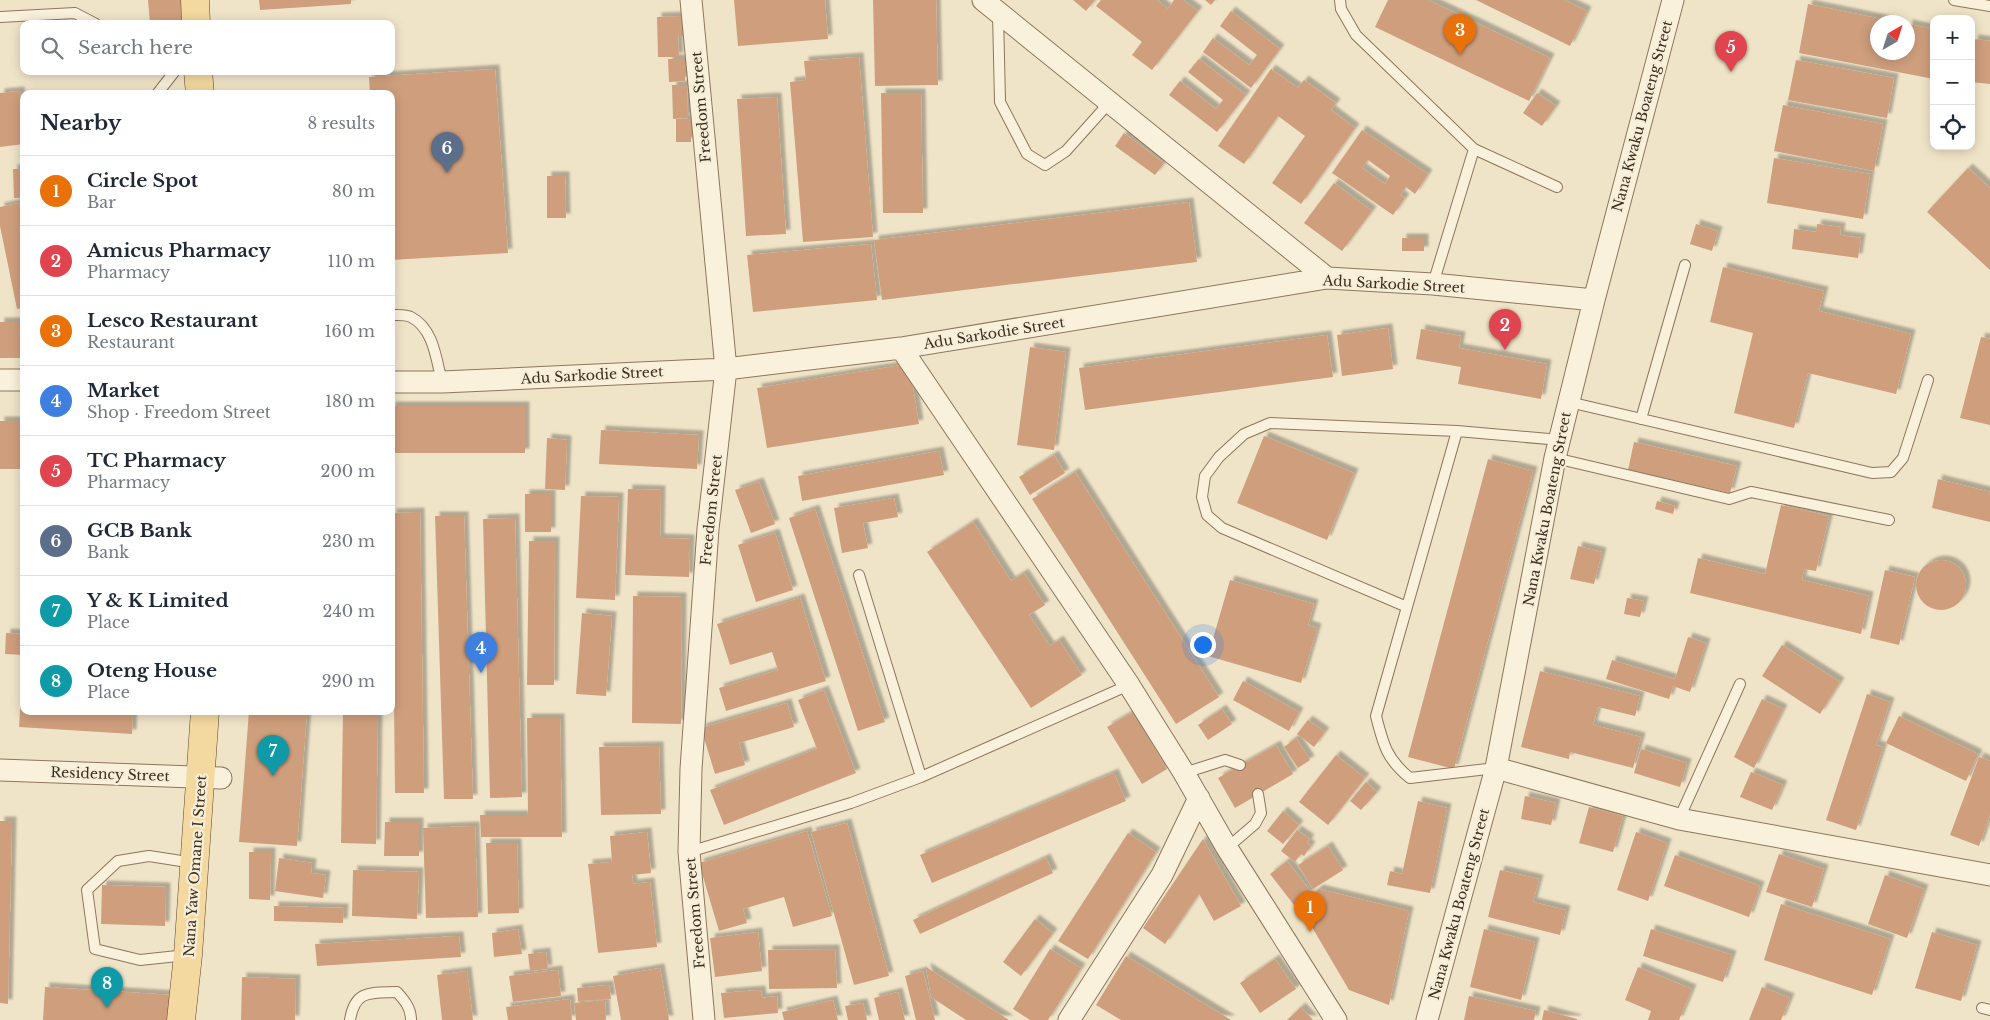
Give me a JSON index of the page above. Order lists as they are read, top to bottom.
{
  "streets": {
    "main road": ["Nana Yaw Omane I Street"],
    "street": [
      "Freedom Street",
      "Nana Kwaku Boateng Street",
      "Adu Sarkodie Street",
      "Residency Street"
    ]
  },
  "crossings": [
    ["Freedom Street", "Adu Sarkodie Street"],
    ["Nana Kwaku Boateng Street", "Adu Sarkodie Street"],
    ["Residency Street", "Nana Yaw Omane I Street"]
  ],
  "north": "top right",
  "page": {
    "pins": [
      "3",
      "5",
      "6",
      "2",
      "4",
      "7",
      "1",
      "8"
    ],
    "map_buttons": ["+", "−"],
    "search": "Search here",
    "heading": ["Nearby", "8 results"],
    "list": [
      {
        "mark": "1",
        "name": "Circle Spot",
        "note": "Bar",
        "value": "80 m"
      },
      {
        "mark": "2",
        "name": "Amicus Pharmacy",
        "note": "Pharmacy",
        "value": "110 m"
      },
      {
        "mark": "3",
        "name": "Lesco Restaurant",
        "note": "Restaurant",
        "value": "160 m"
      },
      {
        "mark": "4",
        "name": "Market",
        "note": "Shop · Freedom Street",
        "value": "180 m"
      },
      {
        "mark": "5",
        "name": "TC Pharmacy",
        "note": "Pharmacy",
        "value": "200 m"
      },
      {
        "mark": "6",
        "name": "GCB Bank",
        "note": "Bank",
        "value": "230 m"
      },
      {
        "mark": "7",
        "name": "Y & K Limited",
        "note": "Place",
        "value": "240 m"
      },
      {
        "mark": "8",
        "name": "Oteng House",
        "note": "Place",
        "value": "290 m"
      }
    ]
  }
}
